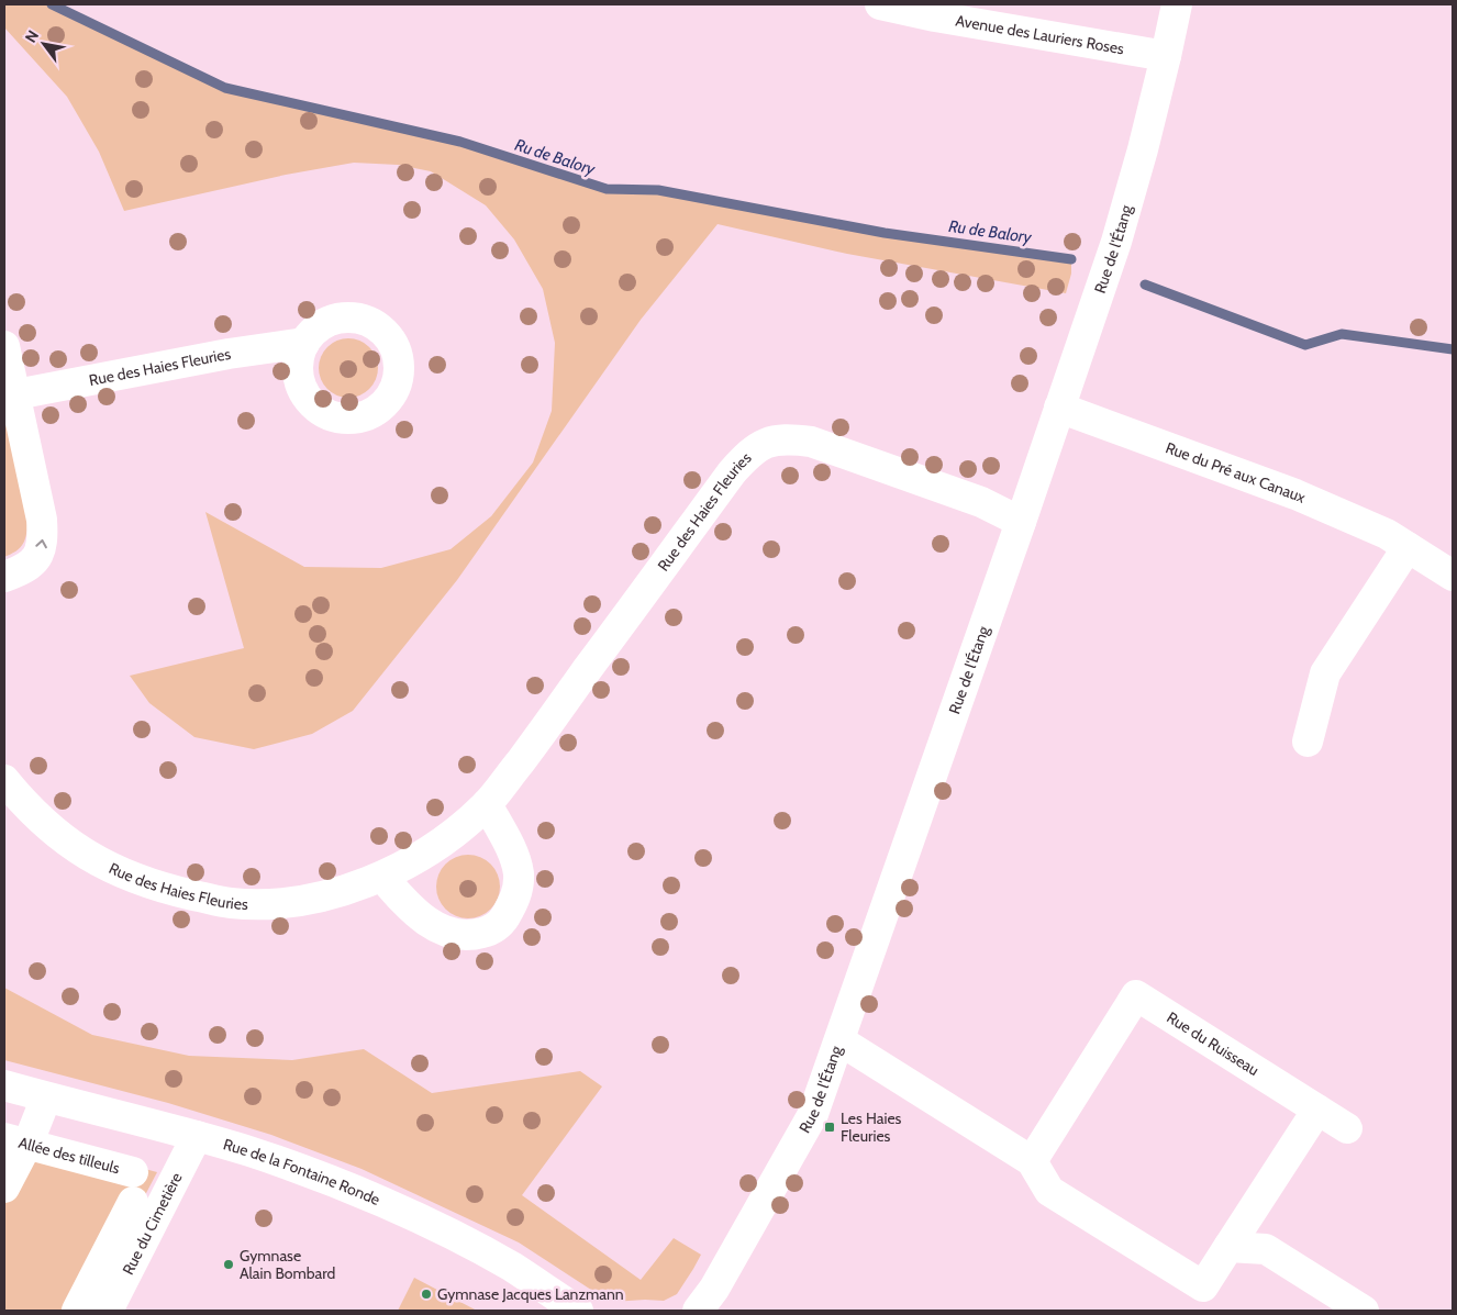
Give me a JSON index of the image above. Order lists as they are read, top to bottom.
{
  "streets": {
    "street": [
      "Avenue des Lauriers Roses",
      "Rue de l'Étang",
      "Rue des Haies Fleuries",
      "Rue du Pré aux Canaux",
      "Rue du Ruisseau",
      "Allée des tilleuls",
      "Rue de la Fontaine Ronde",
      "Rue du Cimetière"
    ]
  },
  "crossings": [
    ["Avenue des Lauriers Roses", "Rue de l'Étang"],
    ["Rue de l'Étang", "Rue des Haies Fleuries"],
    ["Rue de l'Étang", "Rue du Pré aux Canaux"],
    ["Rue de la Fontaine Ronde", "Rue du Cimetière"]
  ],
  "water": ["Ru de Balory"],
  "places": {
    "transit": ["Les Haies Fleuries"],
    "other": ["Gymnase Alain Bombard", "Gymnase Jacques Lanzmann"]
  },
  "north": "top left"
}
